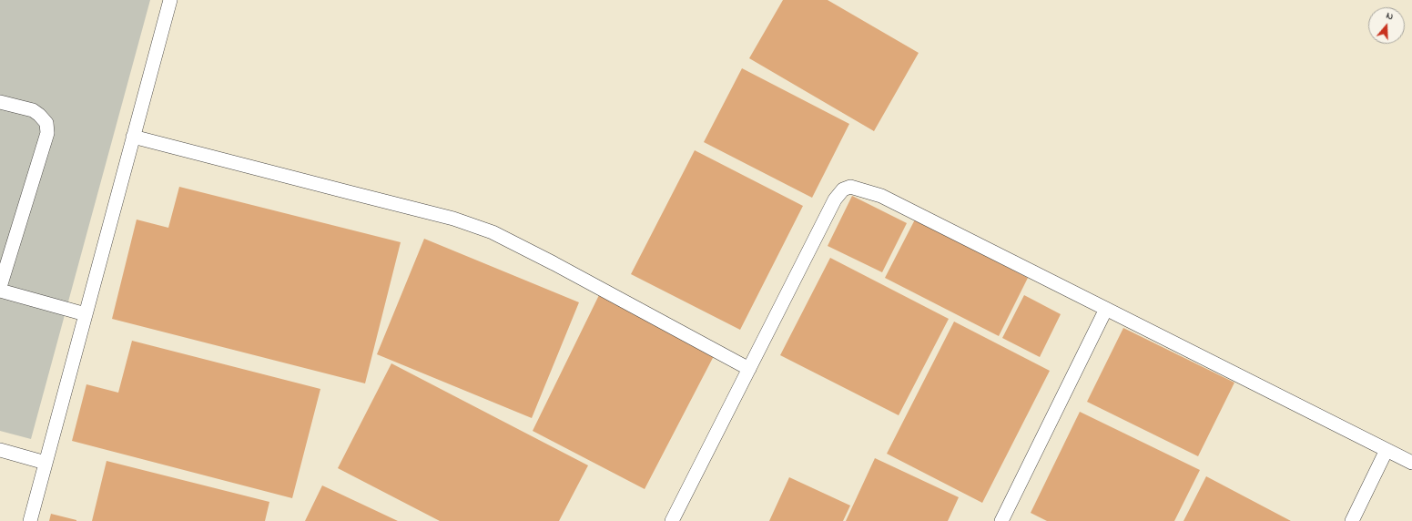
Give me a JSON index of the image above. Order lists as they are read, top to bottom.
{
  "north": "top"
}
